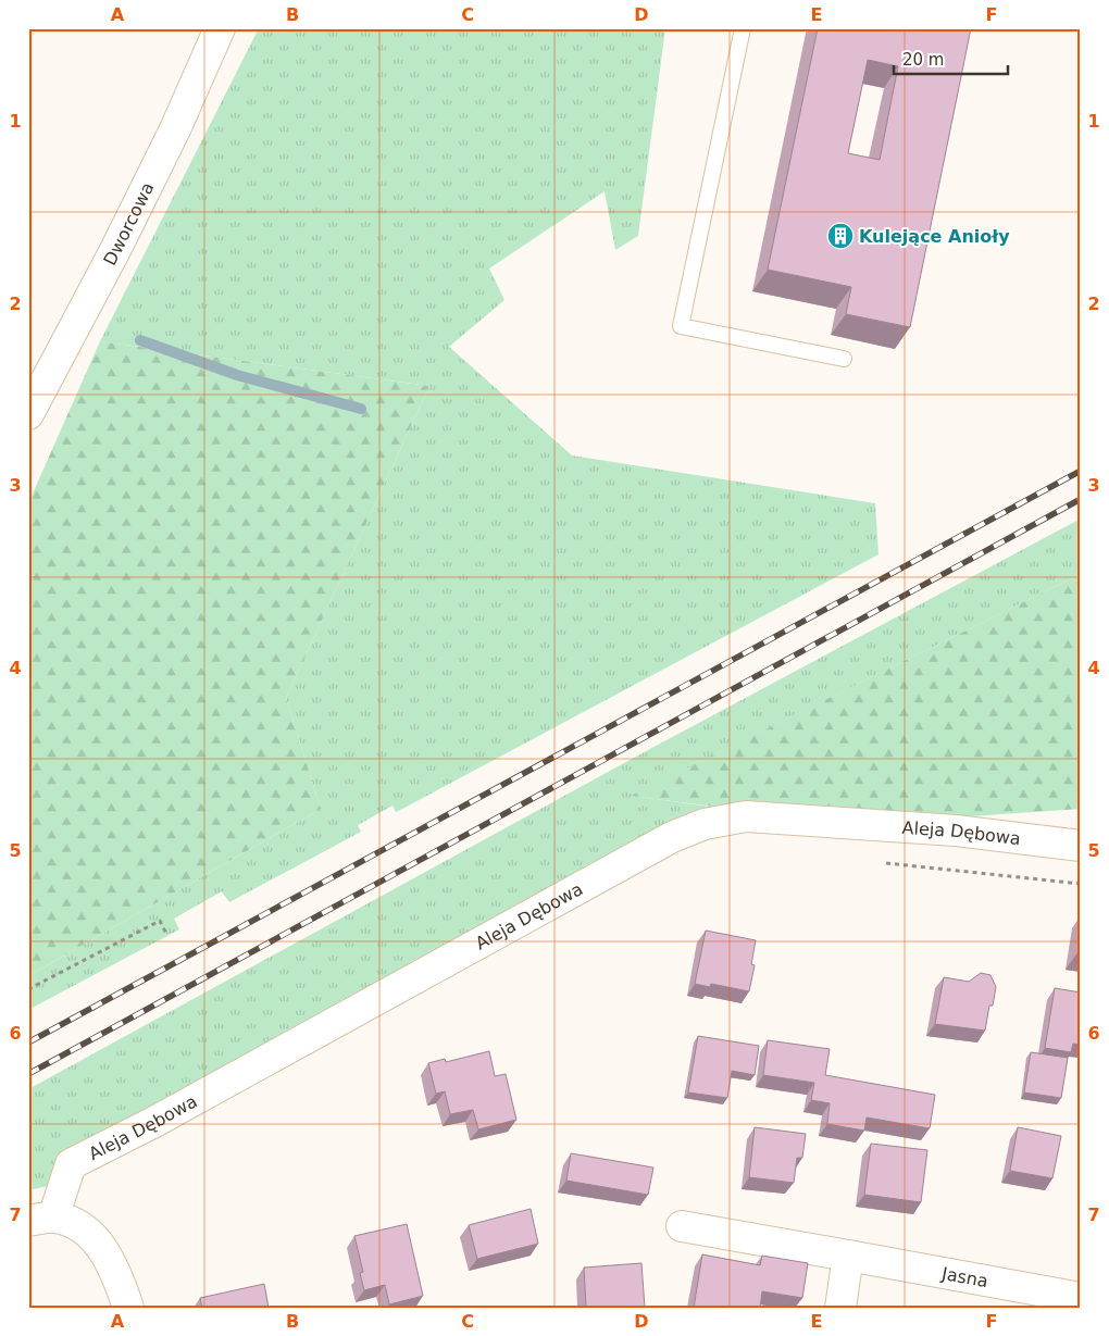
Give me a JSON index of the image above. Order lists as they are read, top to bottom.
{
  "streets": {
    "street": ["Dworcowa", "Aleja Dębowa", "Jasna"]
  },
  "places": {
    "building": ["Kulejące Anioły"]
  },
  "scale_bar": "20 m",
  "grid": {
    "columns": [
      "A",
      "B",
      "C",
      "D",
      "E",
      "F"
    ],
    "rows": [
      "1",
      "2",
      "3",
      "4",
      "5",
      "6",
      "7"
    ]
  }
}
